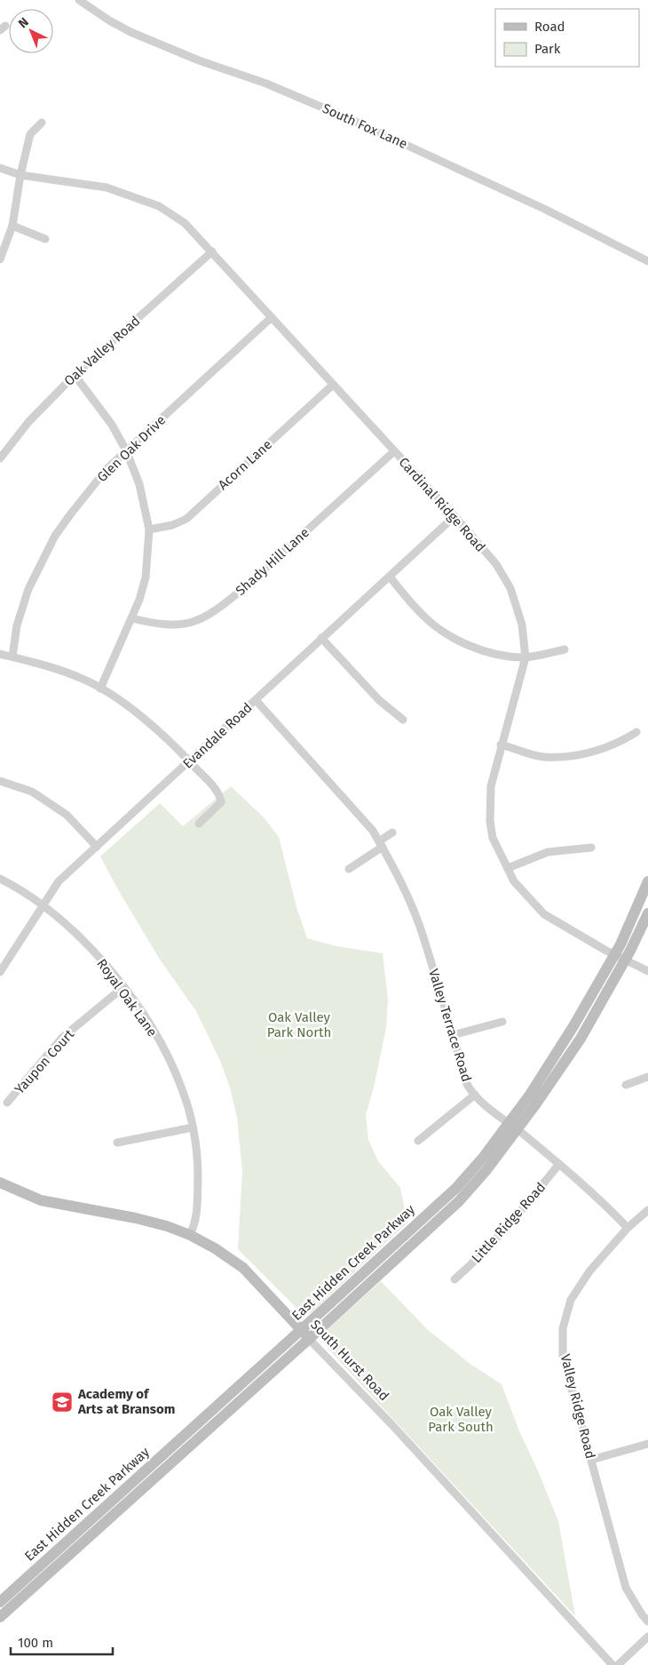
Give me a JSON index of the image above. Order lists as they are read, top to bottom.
{
  "streets": {
    "main road": ["East Hidden Creek Parkway", "South Hurst Road"],
    "street": [
      "South Fox Lane",
      "Oak Valley Road",
      "Glen Oak Drive",
      "Acorn Lane",
      "Cardinal Ridge Road",
      "Shady Hill Lane",
      "Evandale Road",
      "Royal Oak Lane",
      "Valley Terrace Road",
      "Yaupon Court",
      "Little Ridge Road",
      "Valley Ridge Road"
    ]
  },
  "crossings": [
    ["Oak Valley Road", "Cardinal Ridge Road"],
    ["Glen Oak Drive", "Cardinal Ridge Road"],
    ["Acorn Lane", "Cardinal Ridge Road"],
    ["Cardinal Ridge Road", "Shady Hill Lane"],
    ["Cardinal Ridge Road", "Evandale Road"],
    ["Cardinal Ridge Road", "East Hidden Creek Parkway"],
    ["Evandale Road", "Royal Oak Lane"],
    ["Evandale Road", "Valley Terrace Road"],
    ["Royal Oak Lane", "Yaupon Court"],
    ["Royal Oak Lane", "South Hurst Road"],
    ["Valley Terrace Road", "Little Ridge Road"],
    ["Valley Terrace Road", "East Hidden Creek Parkway"],
    ["Valley Terrace Road", "Valley Ridge Road"],
    ["East Hidden Creek Parkway", "South Hurst Road"]
  ],
  "parks": ["Oak Valley Park North", "Oak Valley Park South"],
  "places": {
    "school or university": ["Academy of Arts at Bransom"]
  },
  "legend": ["Road", "Park"],
  "scale_bar": "100 m",
  "north": "top left"
}
